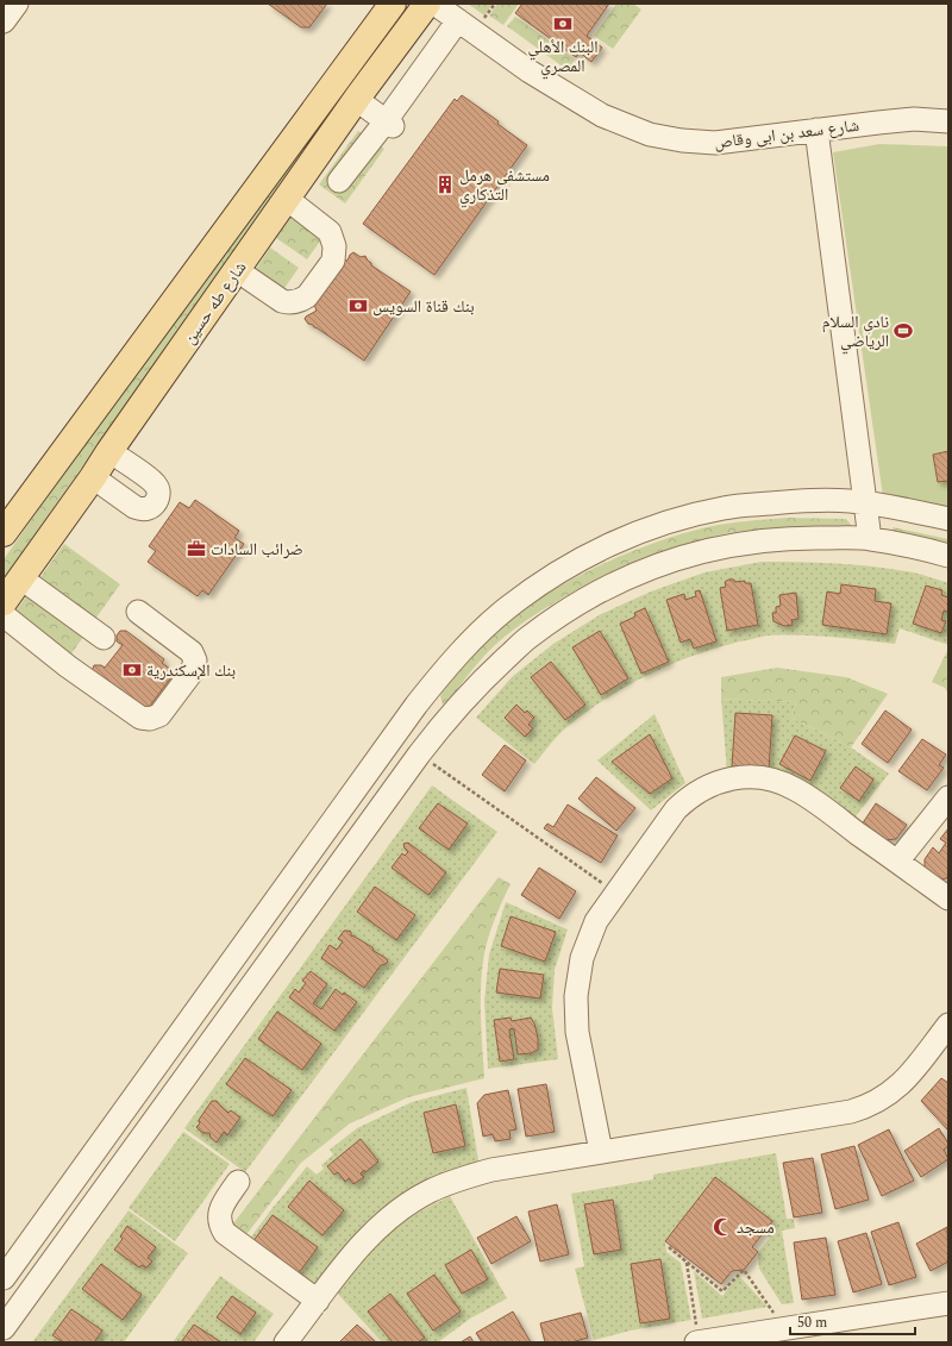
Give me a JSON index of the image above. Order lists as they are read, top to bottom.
{
  "streets": {
    "main road": ["شارع طه حسين"],
    "street": ["شارع سعد بن ابى وقاص"]
  },
  "places": {
    "bank": ["البنك الأهلي المصري", "بنك قناة السويس", "بنك الإسكندرية"],
    "building": ["مستشفى هرمل التذكاري"],
    "sports": ["نادي السلام الرياضي"],
    "office": ["ضرائب السادات"],
    "mosque": ["مسجد"]
  },
  "scale_bar": "50 m"
}
